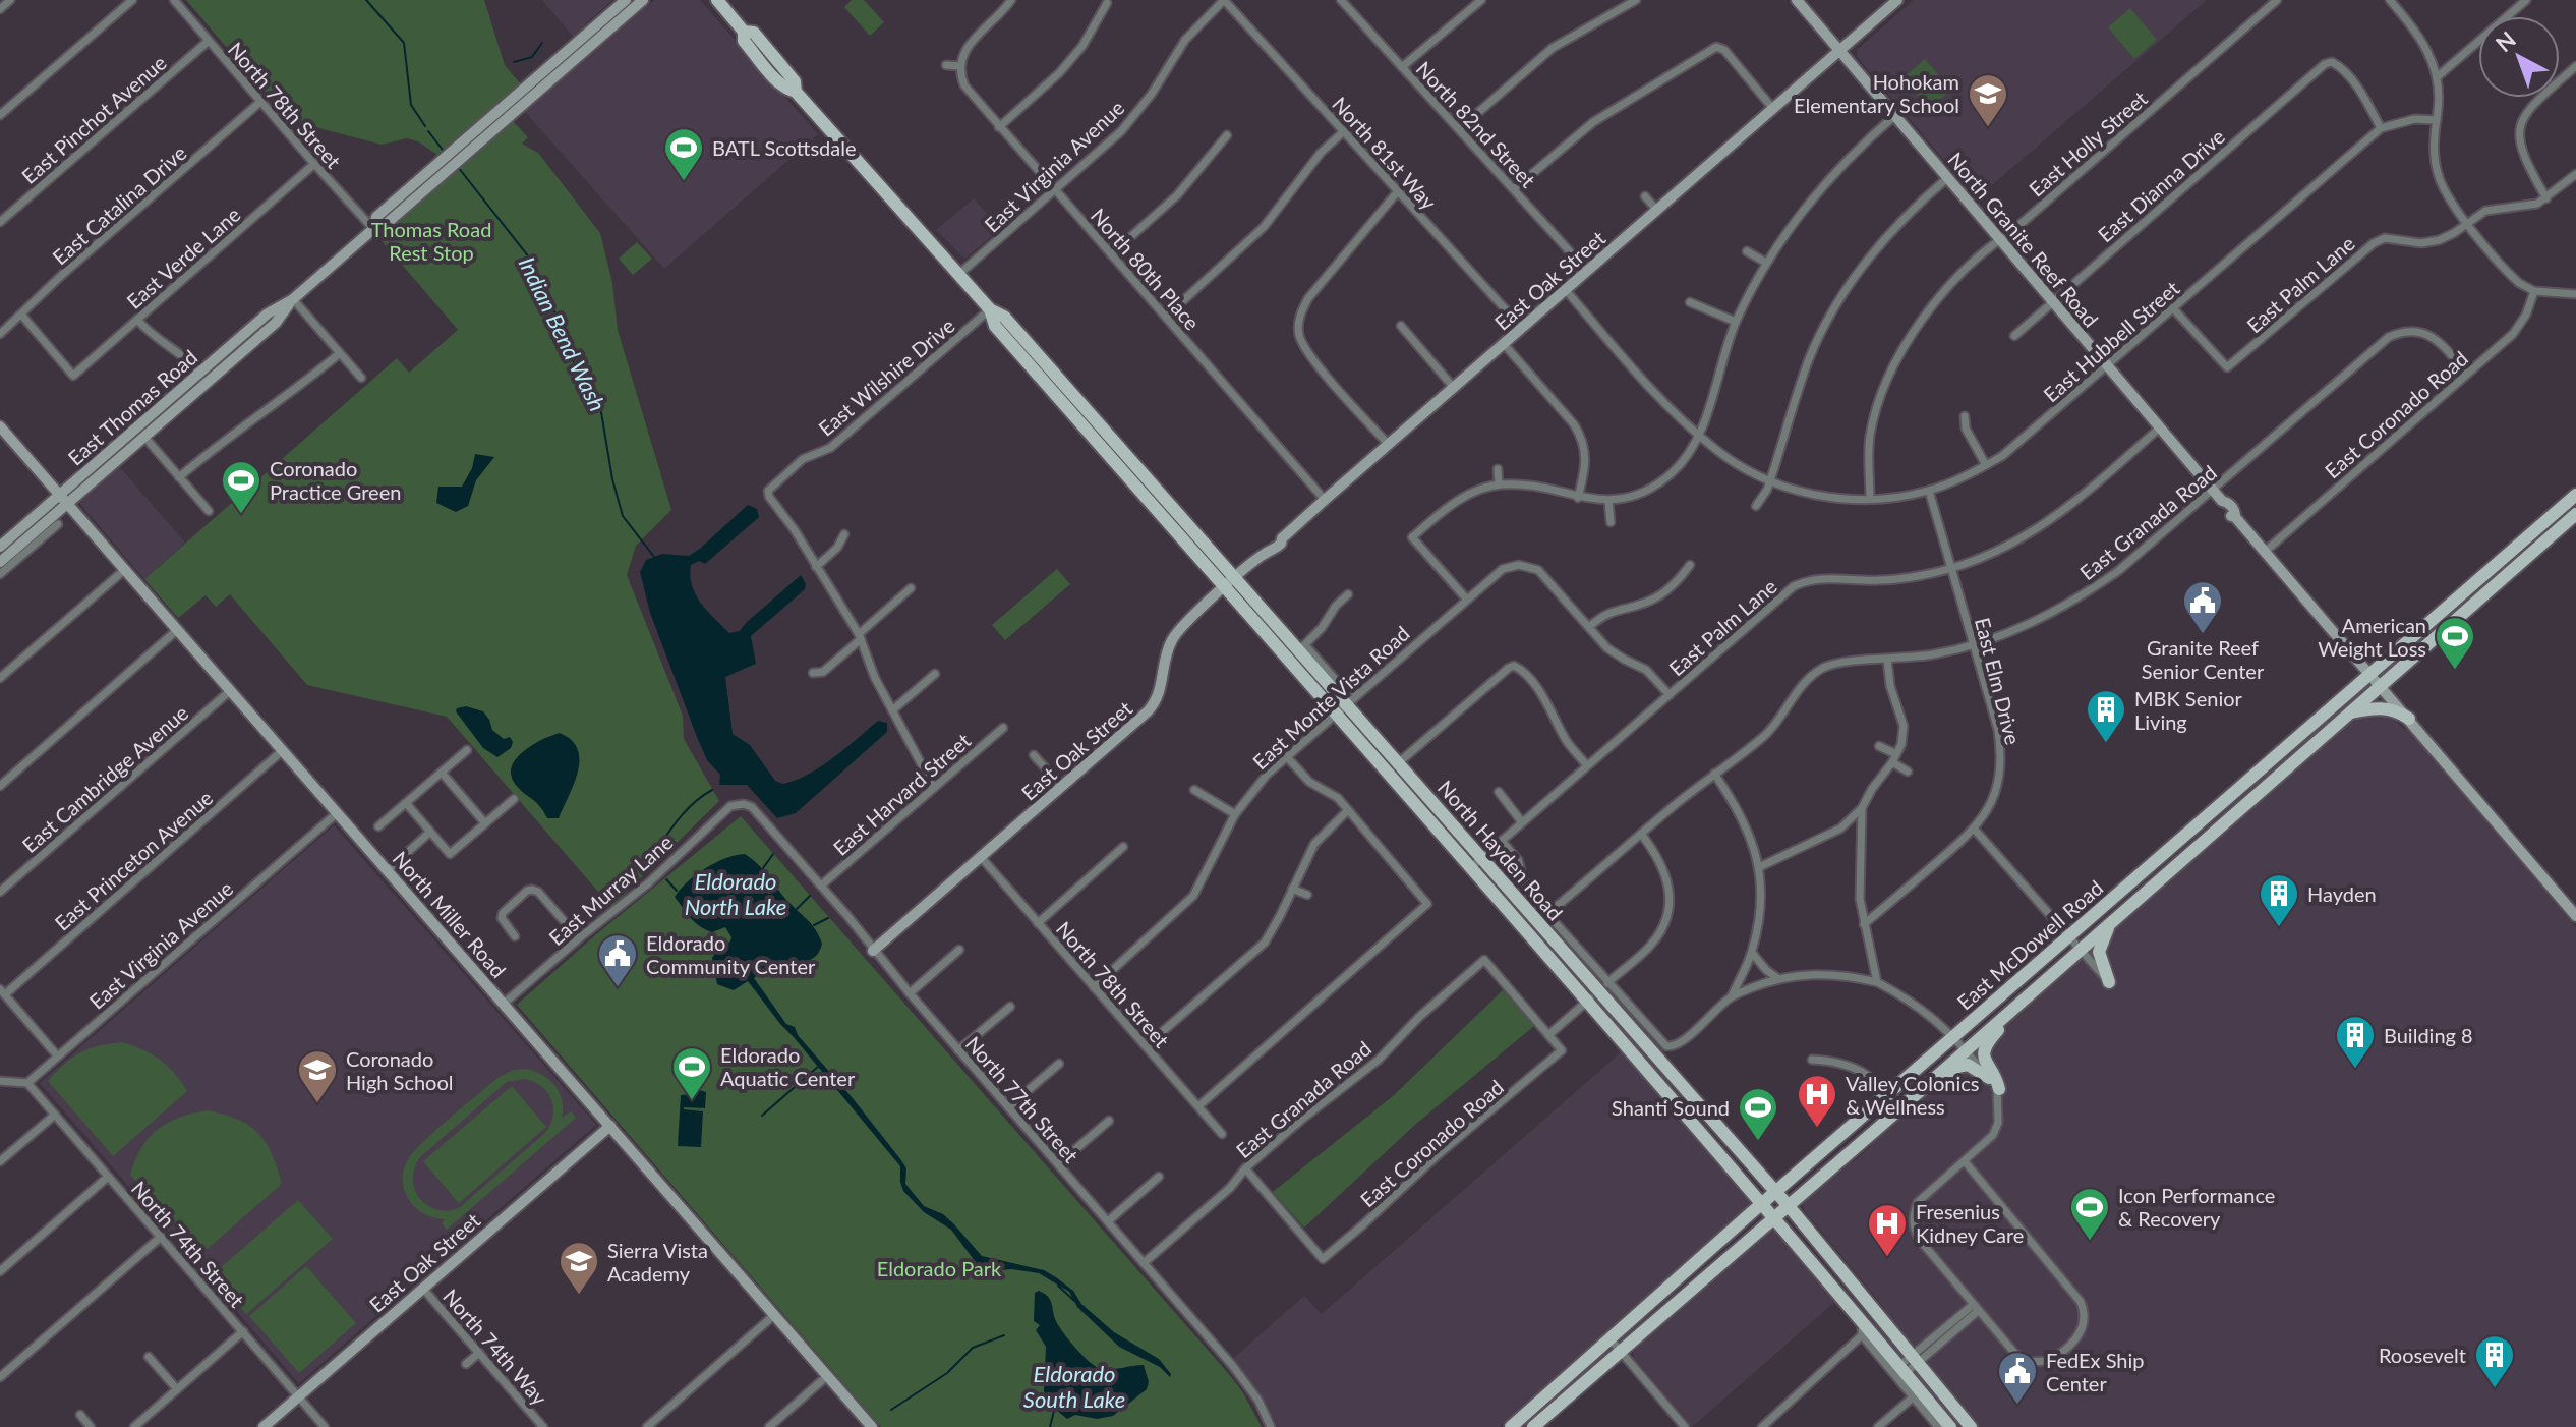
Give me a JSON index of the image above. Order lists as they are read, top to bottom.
{
  "streets": {
    "main road": ["North Hayden Road", "East McDowell Road"],
    "street": [
      "North 78th Street",
      "East Pinchot Avenue",
      "North 82nd Street",
      "East Holly Street",
      "North 81st Way",
      "East Virginia Avenue",
      "East Dianna Drive",
      "East Catalina Drive",
      "North Granite Reef Road",
      "East Verde Lane",
      "North 80th Place",
      "East Oak Street",
      "East Palm Lane",
      "East Hubbell Street",
      "East Wilshire Drive",
      "East Thomas Road",
      "East Coronado Road",
      "East Granada Road",
      "East Elm Drive",
      "East Monte Vista Road",
      "East Cambridge Avenue",
      "East Harvard Street",
      "East Princeton Avenue",
      "East Murray Lane",
      "North Miller Road",
      "North 77th Street",
      "North 74th Street",
      "North 74th Way"
    ]
  },
  "crossings": [
    ["North 78th Street", "East Pinchot Avenue"],
    ["North 78th Street", "East Catalina Drive"],
    ["North 78th Street", "East Verde Lane"],
    ["North 78th Street", "East Oak Street"],
    ["North 78th Street", "East Thomas Road"],
    ["North 78th Street", "East Monte Vista Road"],
    ["North 82nd Street", "East Oak Street"],
    ["East Holly Street", "North Granite Reef Road"],
    ["East Holly Street", "East Hubbell Street"],
    ["North 81st Way", "East Virginia Avenue"],
    ["North 81st Way", "East Oak Street"],
    ["East Virginia Avenue", "North 80th Place"],
    ["East Virginia Avenue", "North Hayden Road"],
    ["East Virginia Avenue", "North Miller Road"],
    ["East Virginia Avenue", "North 74th Street"],
    ["East Dianna Drive", "North Granite Reef Road"],
    ["East Dianna Drive", "East Hubbell Street"],
    ["East Catalina Drive", "East Verde Lane"],
    ["North Granite Reef Road", "East Oak Street"],
    ["North Granite Reef Road", "East Palm Lane"],
    ["North Granite Reef Road", "East Hubbell Street"],
    ["North Granite Reef Road", "East Coronado Road"],
    ["North Granite Reef Road", "East Granada Road"],
    ["North Granite Reef Road", "East McDowell Road"],
    ["North 80th Place", "East Oak Street"],
    ["East Oak Street", "North Hayden Road"],
    ["East Oak Street", "North Miller Road"],
    ["East Oak Street", "North 77th Street"],
    ["East Oak Street", "North 74th Street"],
    ["East Oak Street", "North 74th Way"],
    ["East Palm Lane", "East Hubbell Street"],
    ["East Palm Lane", "East Elm Drive"],
    ["East Palm Lane", "North Hayden Road"],
    ["East Hubbell Street", "East Elm Drive"],
    ["East Wilshire Drive", "North Hayden Road"],
    ["East Thomas Road", "North Miller Road"],
    ["East Coronado Road", "East Granada Road"],
    ["East Granada Road", "East Elm Drive"],
    ["East Granada Road", "North 77th Street"],
    ["East Monte Vista Road", "North Hayden Road"],
    ["East Cambridge Avenue", "North Miller Road"],
    ["East Harvard Street", "North 77th Street"],
    ["North Hayden Road", "East McDowell Road"],
    ["East Princeton Avenue", "North Miller Road"],
    ["East Murray Lane", "North Miller Road"],
    ["East Murray Lane", "North 77th Street"]
  ],
  "water": ["Indian Bend Wash", "Eldorado North Lake", "Eldorado South Lake"],
  "parks": ["Thomas Road Rest Stop", "Eldorado Park"],
  "places": {
    "school or university": ["Hohokam Elementary School", "Coronado High School", "Sierra Vista Academy"],
    "sports": [
      "BATL Scottsdale",
      "Coronado Practice Green",
      "American Weight Loss",
      "Eldorado Aquatic Center",
      "Shanti Sound",
      "Icon Performance & Recovery"
    ],
    "public building": ["Granite Reef Senior Center", "Eldorado Community Center", "FedEx Ship Center"],
    "building": [
      "MBK Senior Living",
      "Hayden",
      "Building 8",
      "Roosevelt"
    ],
    "hospital": ["Valley Colonics & Wellness", "Fresenius Kidney Care"]
  },
  "north": "top left"
}
